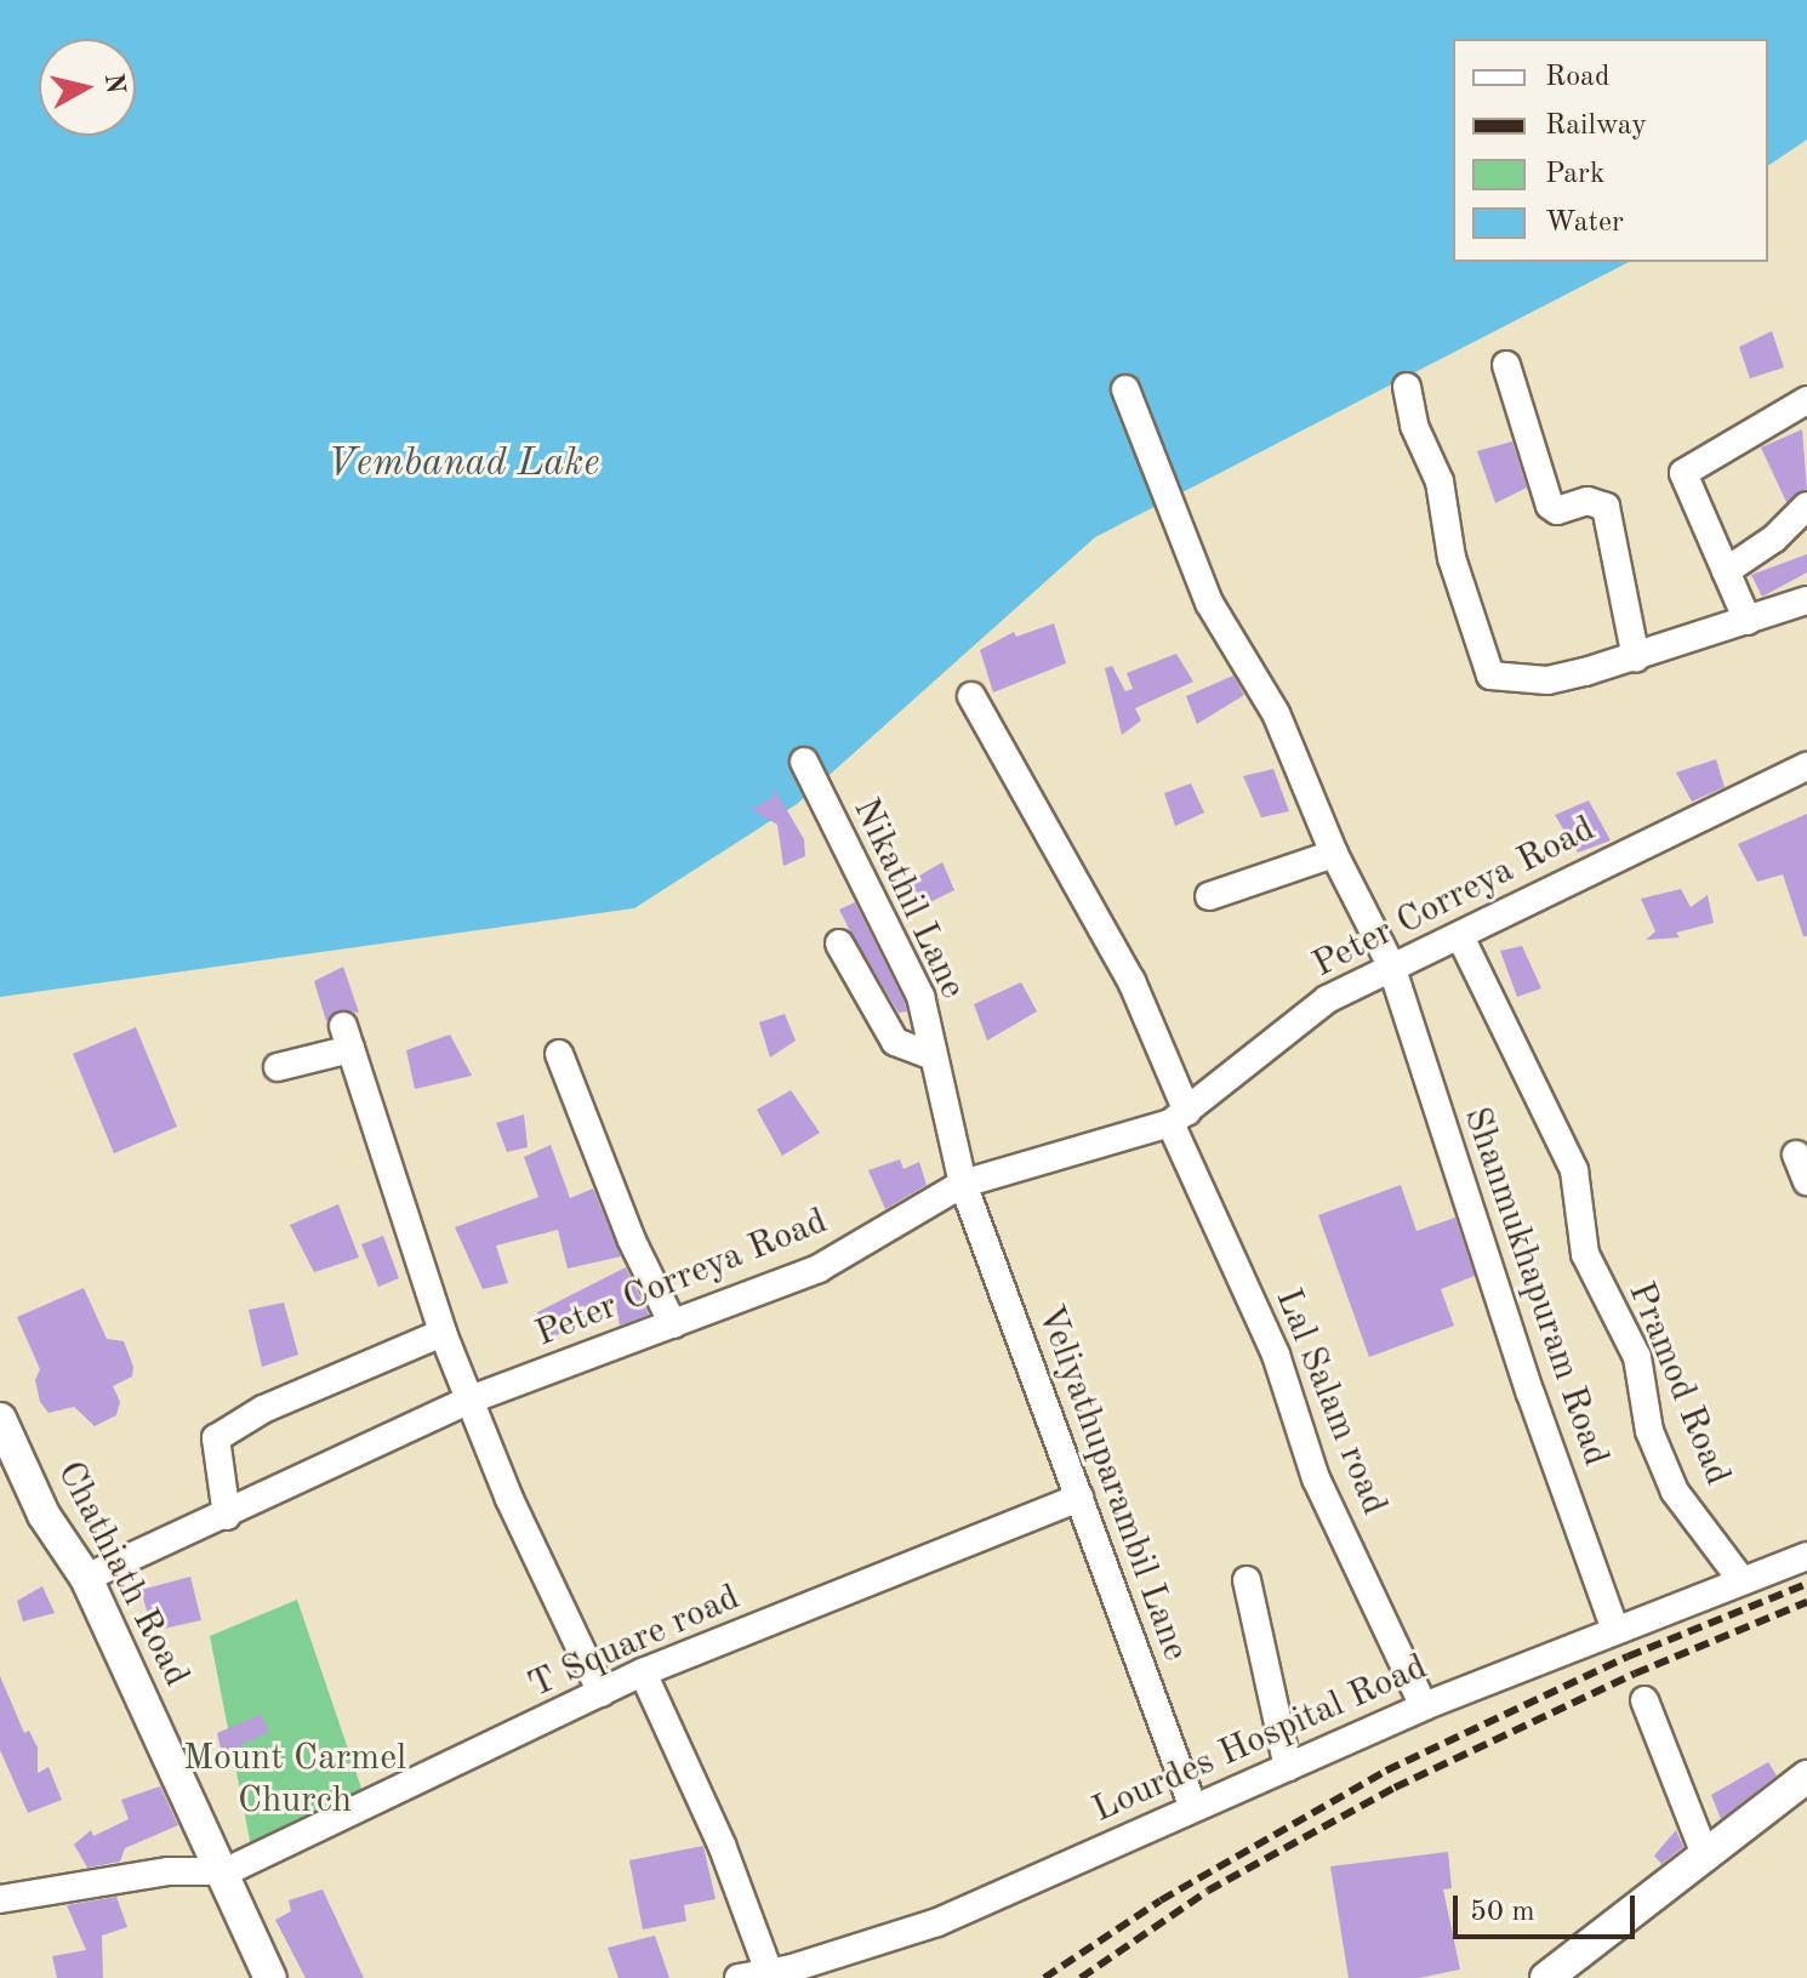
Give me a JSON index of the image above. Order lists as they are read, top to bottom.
{
  "streets": {
    "main road": ["Chathiath Road"],
    "street": [
      "Peter Correya Road",
      "Nikathil Lane",
      "Shanmukhapuram Road",
      "Pramod Road",
      "Lal Salam road",
      "Veliyathuparambil Lane",
      "T Square road",
      "Lourdes Hospital Road"
    ]
  },
  "crossings": [
    ["Peter Correya Road", "Nikathil Lane"],
    ["Peter Correya Road", "Shanmukhapuram Road"],
    ["Peter Correya Road", "Pramod Road"],
    ["Peter Correya Road", "Lal Salam road"],
    ["Peter Correya Road", "Veliyathuparambil Lane"],
    ["Peter Correya Road", "Chathiath Road"],
    ["Nikathil Lane", "Veliyathuparambil Lane"],
    ["Shanmukhapuram Road", "Lourdes Hospital Road"],
    ["Pramod Road", "Lourdes Hospital Road"],
    ["Lal Salam road", "Lourdes Hospital Road"],
    ["Veliyathuparambil Lane", "T Square road"],
    ["Veliyathuparambil Lane", "Lourdes Hospital Road"],
    ["Chathiath Road", "T Square road"]
  ],
  "water": ["Vembanad Lake"],
  "parks": ["Mount Carmel Church"],
  "legend": [
    "Road",
    "Railway",
    "Park",
    "Water"
  ],
  "scale_bar": "50 m",
  "north": "right"
}
